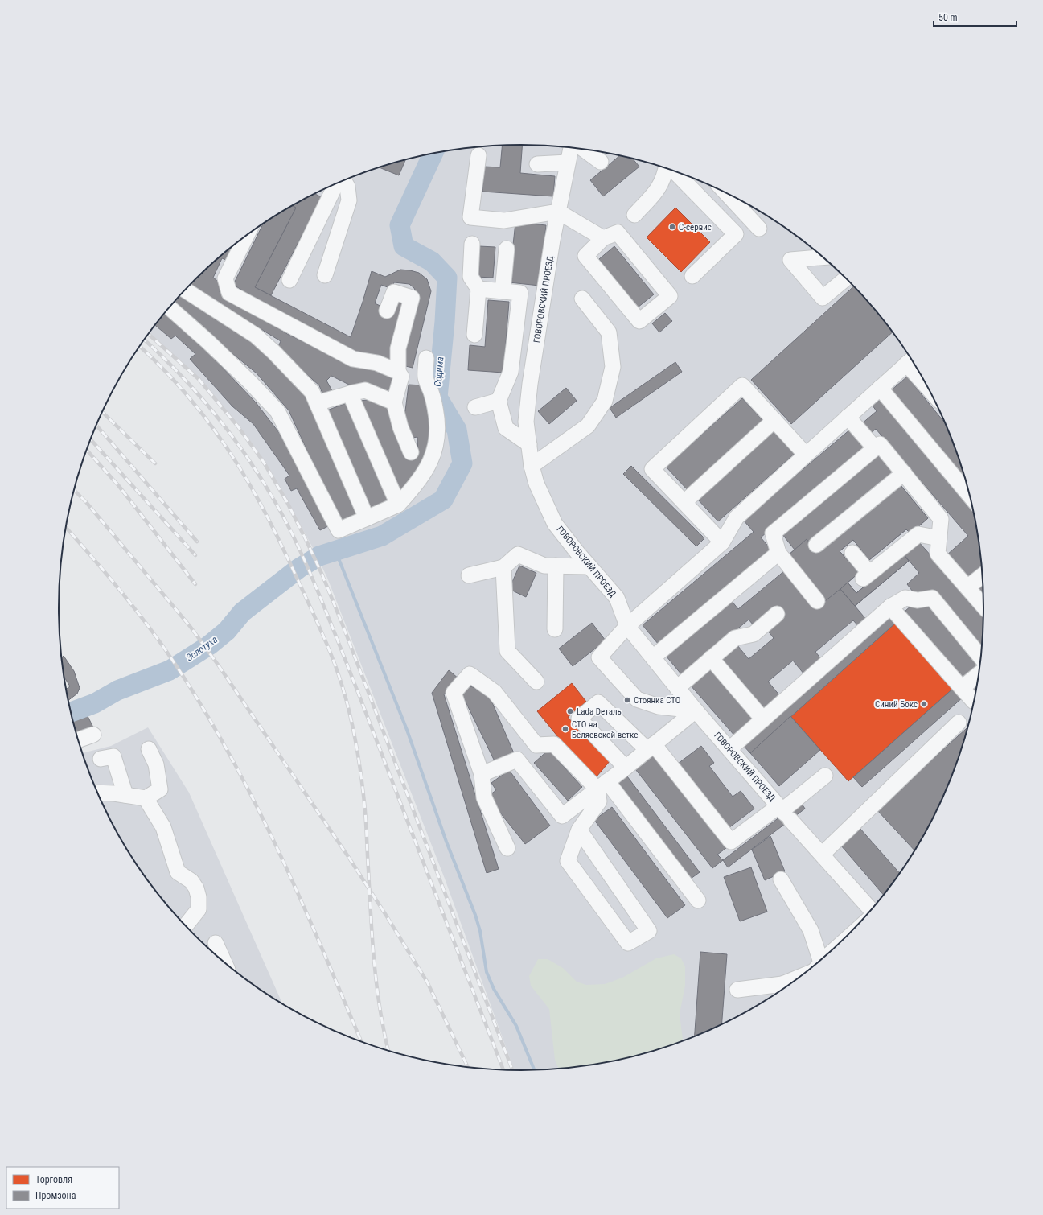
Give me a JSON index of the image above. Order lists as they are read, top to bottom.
{
  "streets": {
    "street": ["ГОВОРОВСКИЙ ПРОЕЗД"]
  },
  "water": ["Содима", "Золотуха"],
  "places": [
    "С-сервис",
    "Стоянка СТО",
    "Синий Бокс",
    "Lada Dеталь",
    "СТО на Беляевской ветке"
  ],
  "legend": ["Торговля", "Промзона"],
  "scale_bar": "50 m"
}
